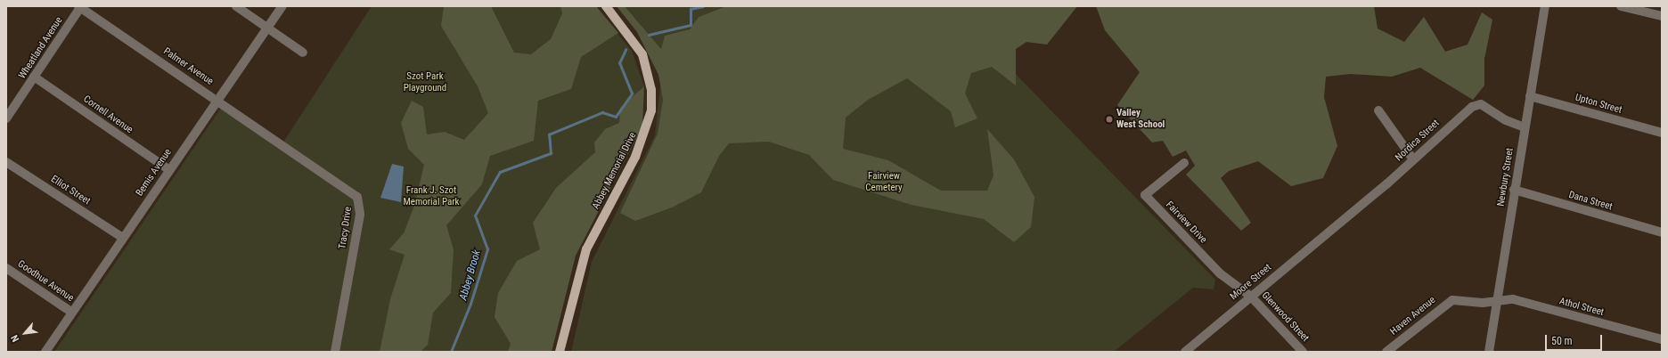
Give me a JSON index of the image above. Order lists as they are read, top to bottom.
{
  "streets": {
    "main road": ["Abbey Memorial Drive"],
    "street": [
      "Wheatland Avenue",
      "Palmer Avenue",
      "Upton Street",
      "Cornell Avenue",
      "Nordica Street",
      "Bemis Avenue",
      "Newbury Street",
      "Elliot Street",
      "Dana Street",
      "Fairview Drive",
      "Tracy Drive",
      "Goodhue Avenue",
      "Moore Street",
      "Athol Street",
      "Haven Avenue",
      "Glenwood Street"
    ]
  },
  "crossings": [
    ["Wheatland Avenue", "Palmer Avenue"],
    ["Wheatland Avenue", "Cornell Avenue"],
    ["Palmer Avenue", "Bemis Avenue"],
    ["Palmer Avenue", "Tracy Drive"],
    ["Upton Street", "Newbury Street"],
    ["Cornell Avenue", "Bemis Avenue"],
    ["Nordica Street", "Newbury Street"],
    ["Nordica Street", "Moore Street"],
    ["Bemis Avenue", "Elliot Street"],
    ["Bemis Avenue", "Goodhue Avenue"],
    ["Newbury Street", "Dana Street"],
    ["Newbury Street", "Athol Street"],
    ["Newbury Street", "Haven Avenue"],
    ["Fairview Drive", "Moore Street"],
    ["Fairview Drive", "Glenwood Street"],
    ["Moore Street", "Glenwood Street"],
    ["Athol Street", "Haven Avenue"]
  ],
  "water": ["Abbey Brook"],
  "parks": ["Szot Park Playground", "Fairview Cemetery", "Frank J. Szot Memorial Park"],
  "places": ["Valley West School"],
  "scale_bar": "50 m",
  "north": "bottom left"
}
